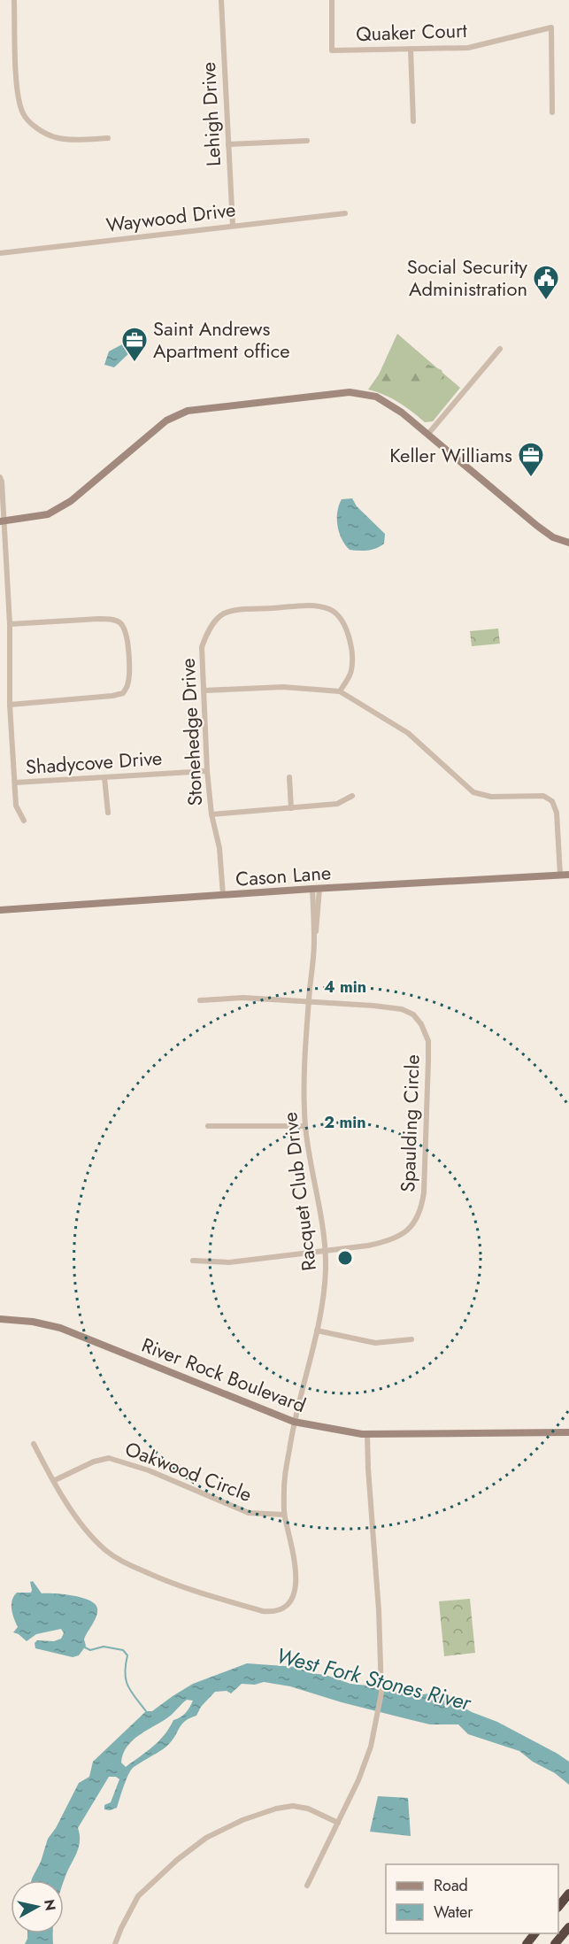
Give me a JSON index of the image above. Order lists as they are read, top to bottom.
{
  "streets": {
    "street": [
      "Quaker Court",
      "Lehigh Drive",
      "Waywood Drive",
      "Stonehedge Drive",
      "Shadycove Drive",
      "Cason Lane",
      "Spaulding Circle",
      "Racquet Club Drive",
      "River Rock Boulevard",
      "Oakwood Circle"
    ]
  },
  "crossings": [
    ["Lehigh Drive", "Waywood Drive"],
    ["Stonehedge Drive", "Shadycove Drive"],
    ["Stonehedge Drive", "Cason Lane"],
    ["Cason Lane", "Racquet Club Drive"],
    ["Spaulding Circle", "Racquet Club Drive"],
    ["Racquet Club Drive", "River Rock Boulevard"],
    ["Racquet Club Drive", "Oakwood Circle"]
  ],
  "water": ["West Fork Stones River"],
  "places": {
    "public building": ["Social Security Administration"],
    "office": ["Saint Andrews Apartment office", "Keller Williams"]
  },
  "legend": ["Road", "Water"],
  "north": "right",
  "rings": ["4 min", "2 min"]
}
